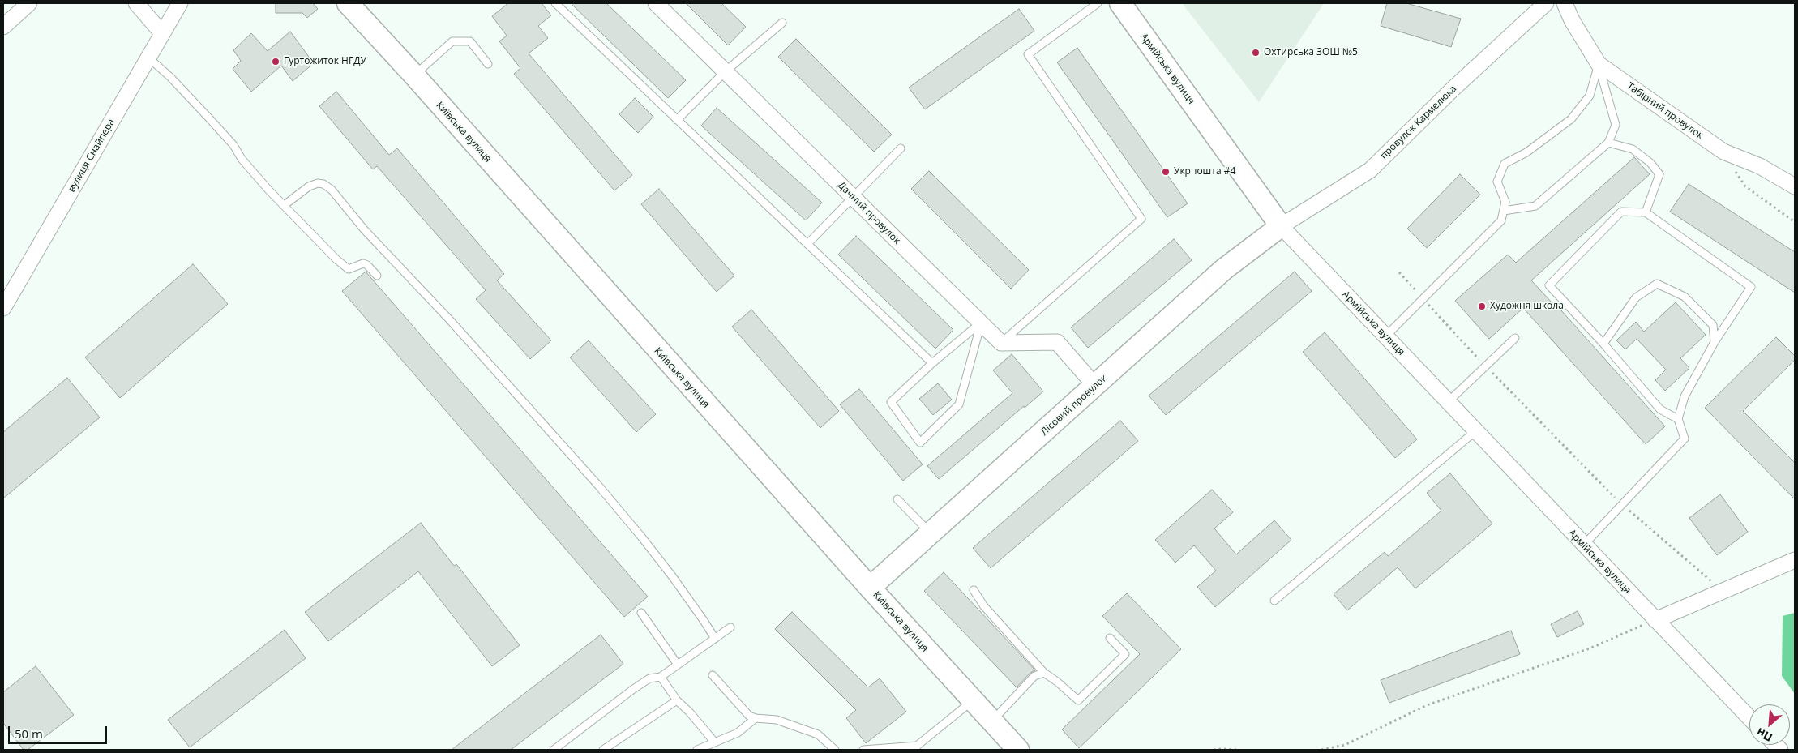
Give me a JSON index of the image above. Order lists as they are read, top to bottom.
{
  "streets": {
    "main road": ["Армійська вулиця", "Київська вулиця", "Лісовий провулок"],
    "street": [
      "Табірний провулок",
      "провулок Кармелюка",
      "вулиця Снайпера",
      "Дачний провулок"
    ]
  },
  "crossings": [
    ["Армійська вулиця", "провулок Кармелюка"],
    ["Армійська вулиця", "Лісовий провулок"],
    ["провулок Кармелюка", "Лісовий провулок"],
    ["Київська вулиця", "Лісовий провулок"]
  ],
  "places": [
    "Охтирська ЗОШ №5",
    "Гуртожиток НГДУ",
    "Укрпошта #4",
    "Художня школа"
  ],
  "scale_bar": "50 m",
  "north": "bottom left"
}
